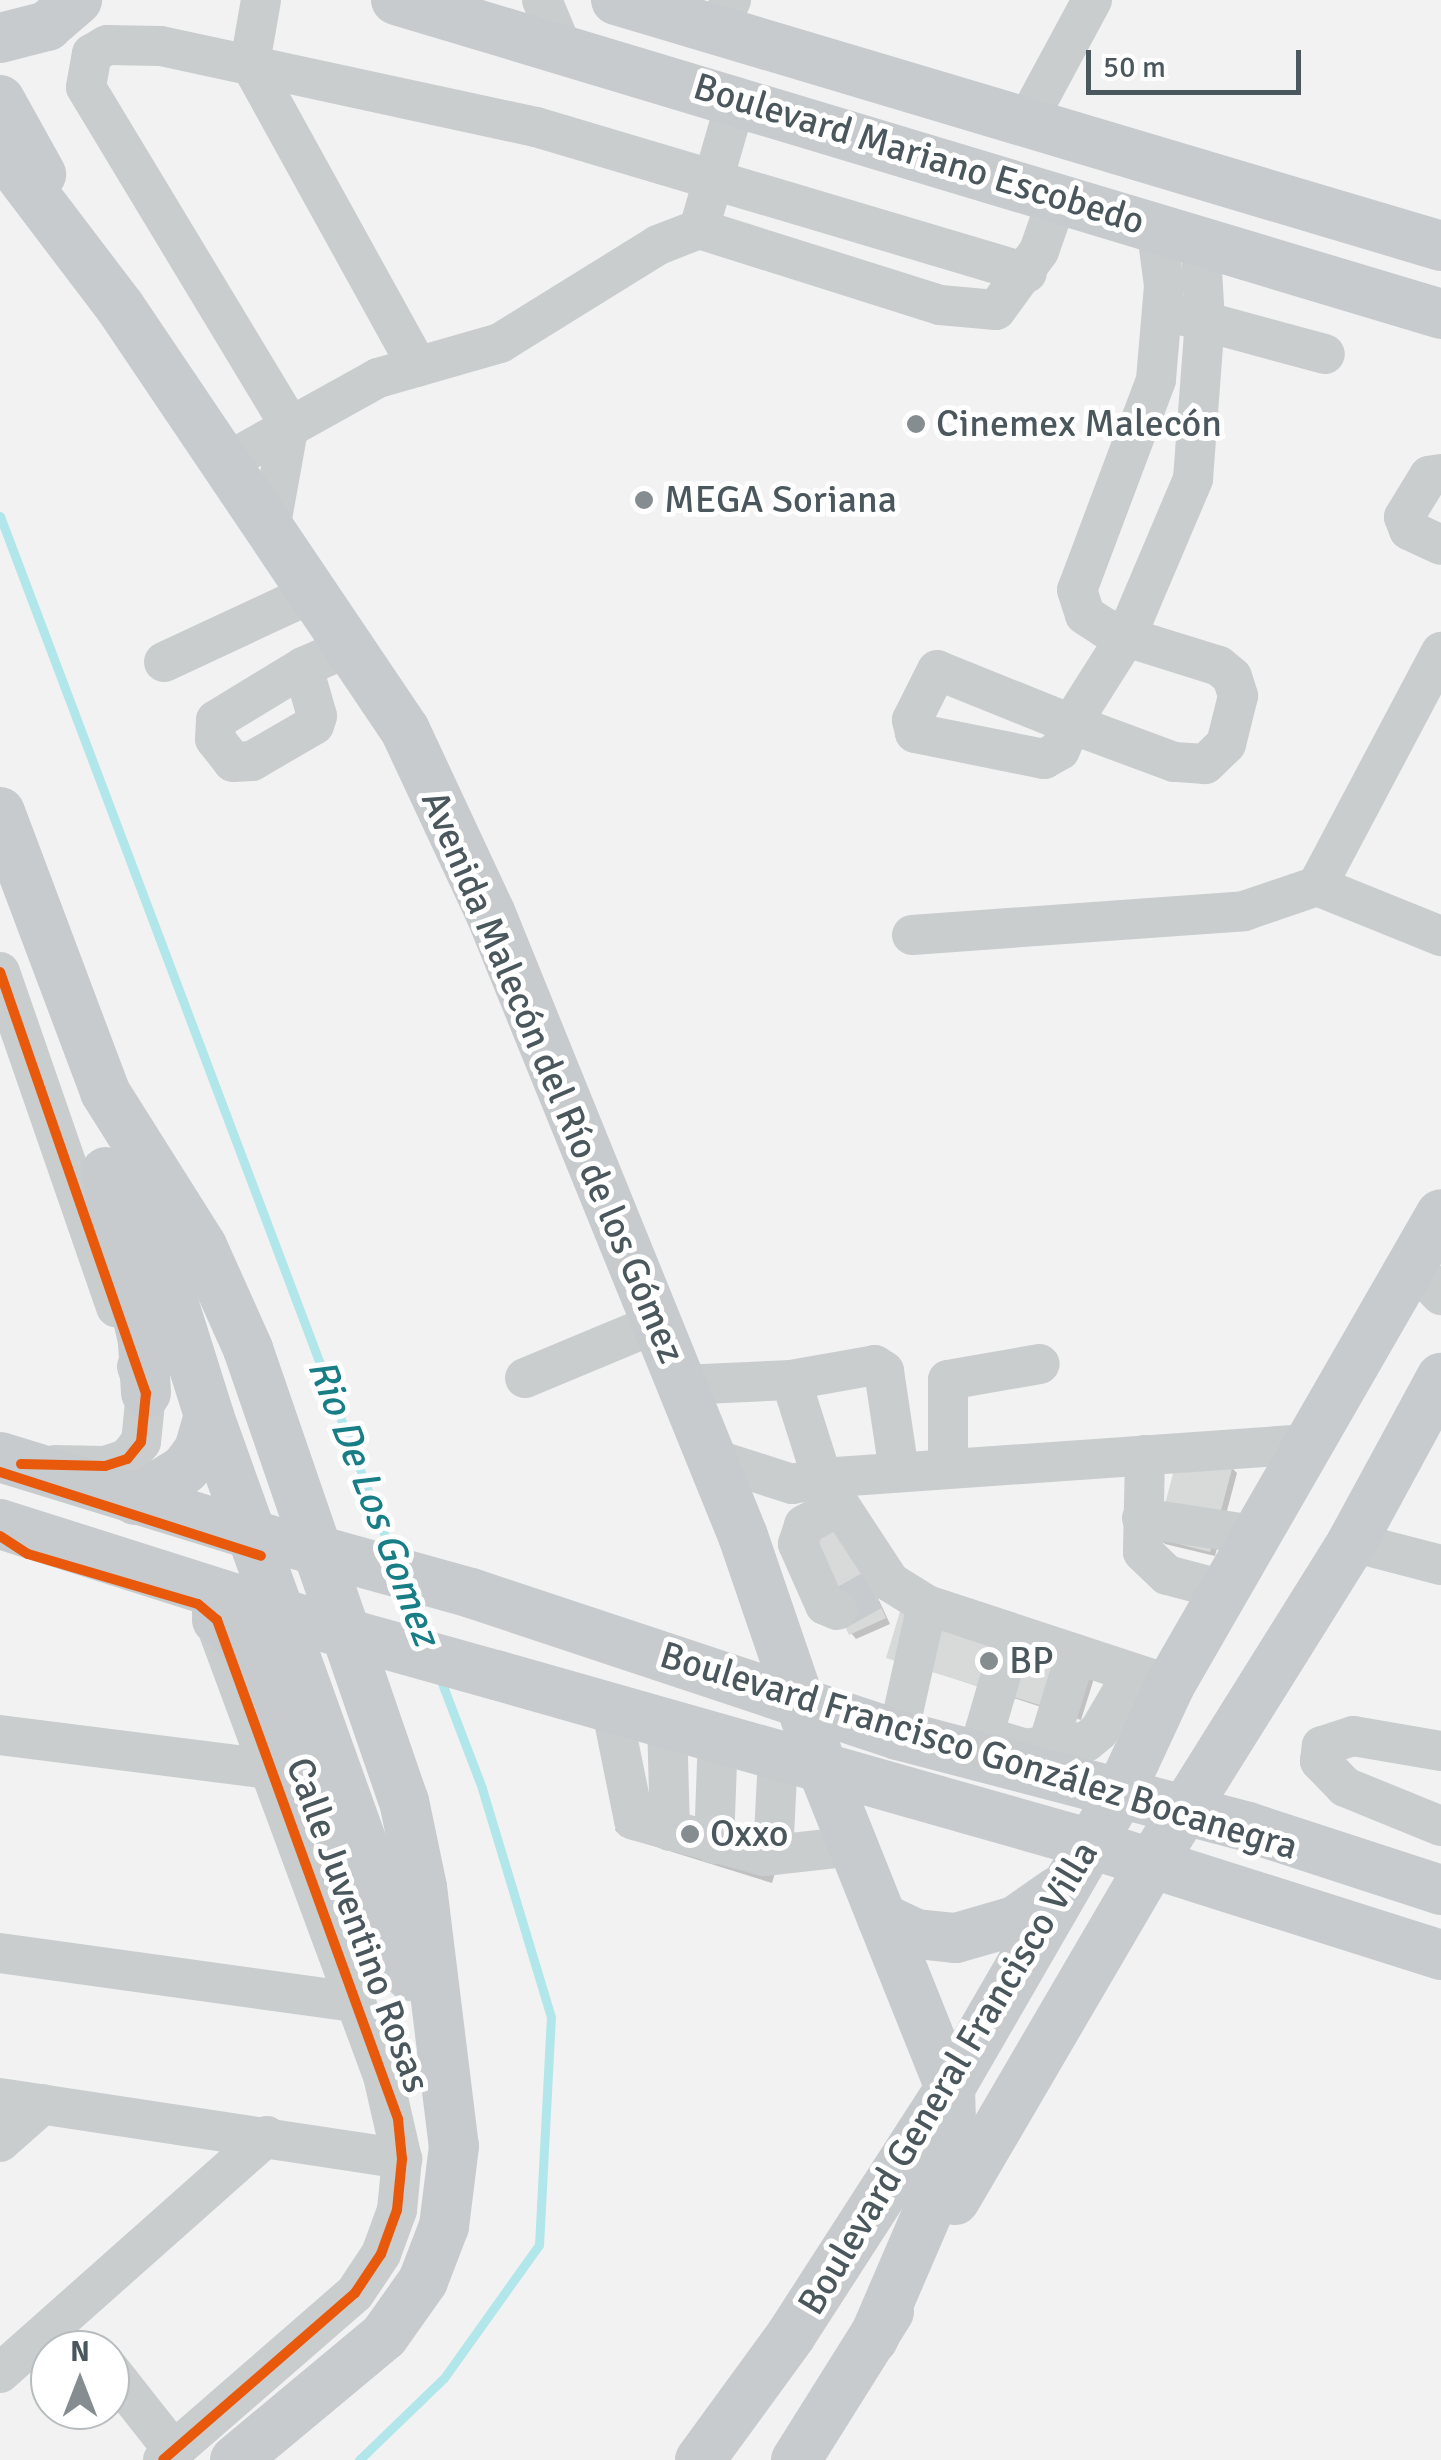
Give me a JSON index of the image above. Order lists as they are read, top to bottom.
{
  "streets": {
    "main road": [
      "Boulevard Mariano Escobedo",
      "Avenida Malecón del Río de los Gómez",
      "Boulevard Francisco González Bocanegra",
      "Boulevard General Francisco Villa"
    ],
    "street": ["Calle Juventino Rosas"]
  },
  "crossings": [
    ["Avenida Malecón del Río de los Gómez", "Boulevard Francisco González Bocanegra"],
    ["Avenida Malecón del Río de los Gómez", "Boulevard General Francisco Villa"],
    ["Boulevard Francisco González Bocanegra", "Boulevard General Francisco Villa"]
  ],
  "water": ["Rio De Los Gomez"],
  "places": [
    "Cinemex Malecón",
    "MEGA Soriana",
    "BP",
    "Oxxo"
  ],
  "scale_bar": "50 m",
  "north": "top"
}
